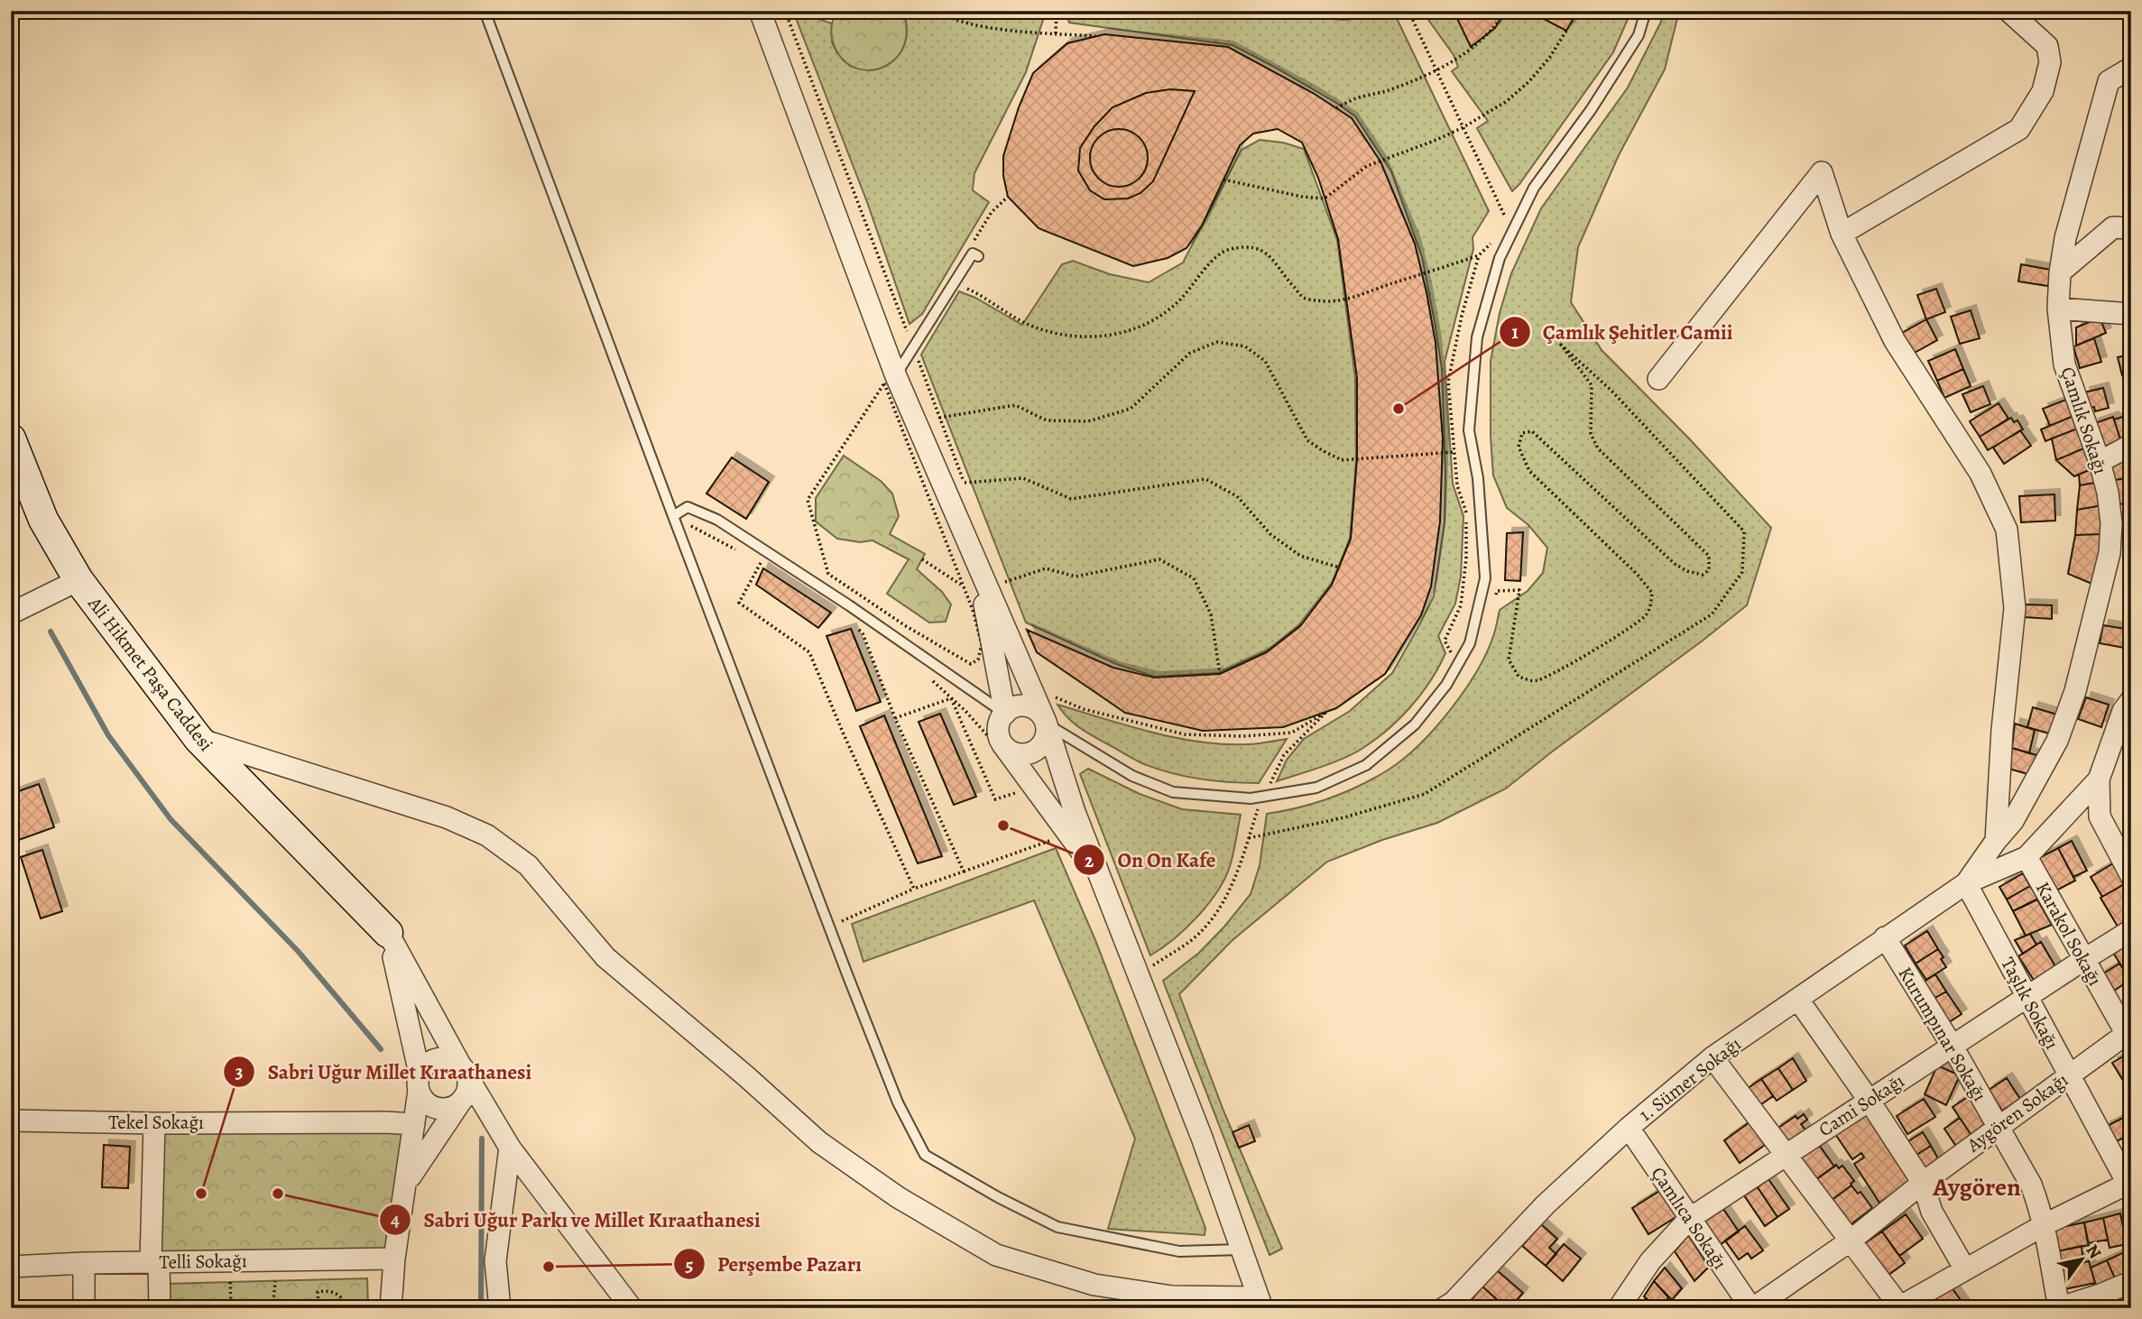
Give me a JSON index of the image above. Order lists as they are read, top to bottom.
{
  "streets": {
    "main road": ["Ali Hikmet Paşa Caddesi"],
    "street": [
      "Çamlık Sokağı",
      "Karakol Sokağı",
      "Taşlık Sokağı",
      "Kurumpınar Sokağı",
      "1. Sümer Sokağı",
      "Cami Sokağı",
      "Aygören Sokağı",
      "Tekel Sokağı",
      "Çamlıca Sokağı",
      "Telli Sokağı"
    ]
  },
  "crossings": [
    ["Çamlık Sokağı", "Taşlık Sokağı"],
    ["Çamlık Sokağı", "1. Sümer Sokağı"],
    ["Karakol Sokağı", "Cami Sokağı"],
    ["Karakol Sokağı", "Aygören Sokağı"],
    ["Taşlık Sokağı", "1. Sümer Sokağı"],
    ["Taşlık Sokağı", "Cami Sokağı"],
    ["Taşlık Sokağı", "Aygören Sokağı"],
    ["Kurumpınar Sokağı", "1. Sümer Sokağı"],
    ["Kurumpınar Sokağı", "Cami Sokağı"],
    ["Kurumpınar Sokağı", "Aygören Sokağı"],
    ["1. Sümer Sokağı", "Çamlıca Sokağı"],
    ["Cami Sokağı", "Çamlıca Sokağı"],
    ["Aygören Sokağı", "Çamlıca Sokağı"]
  ],
  "districts": ["Aygören"],
  "places": [
    "Çamlık Şehitler Camii",
    "On On Kafe",
    "Sabri Uğur Millet Kıraathanesi",
    "Sabri Uğur Parkı ve Millet Kıraathanesi",
    "Perşembe Pazarı"
  ],
  "north": "top right"
}
